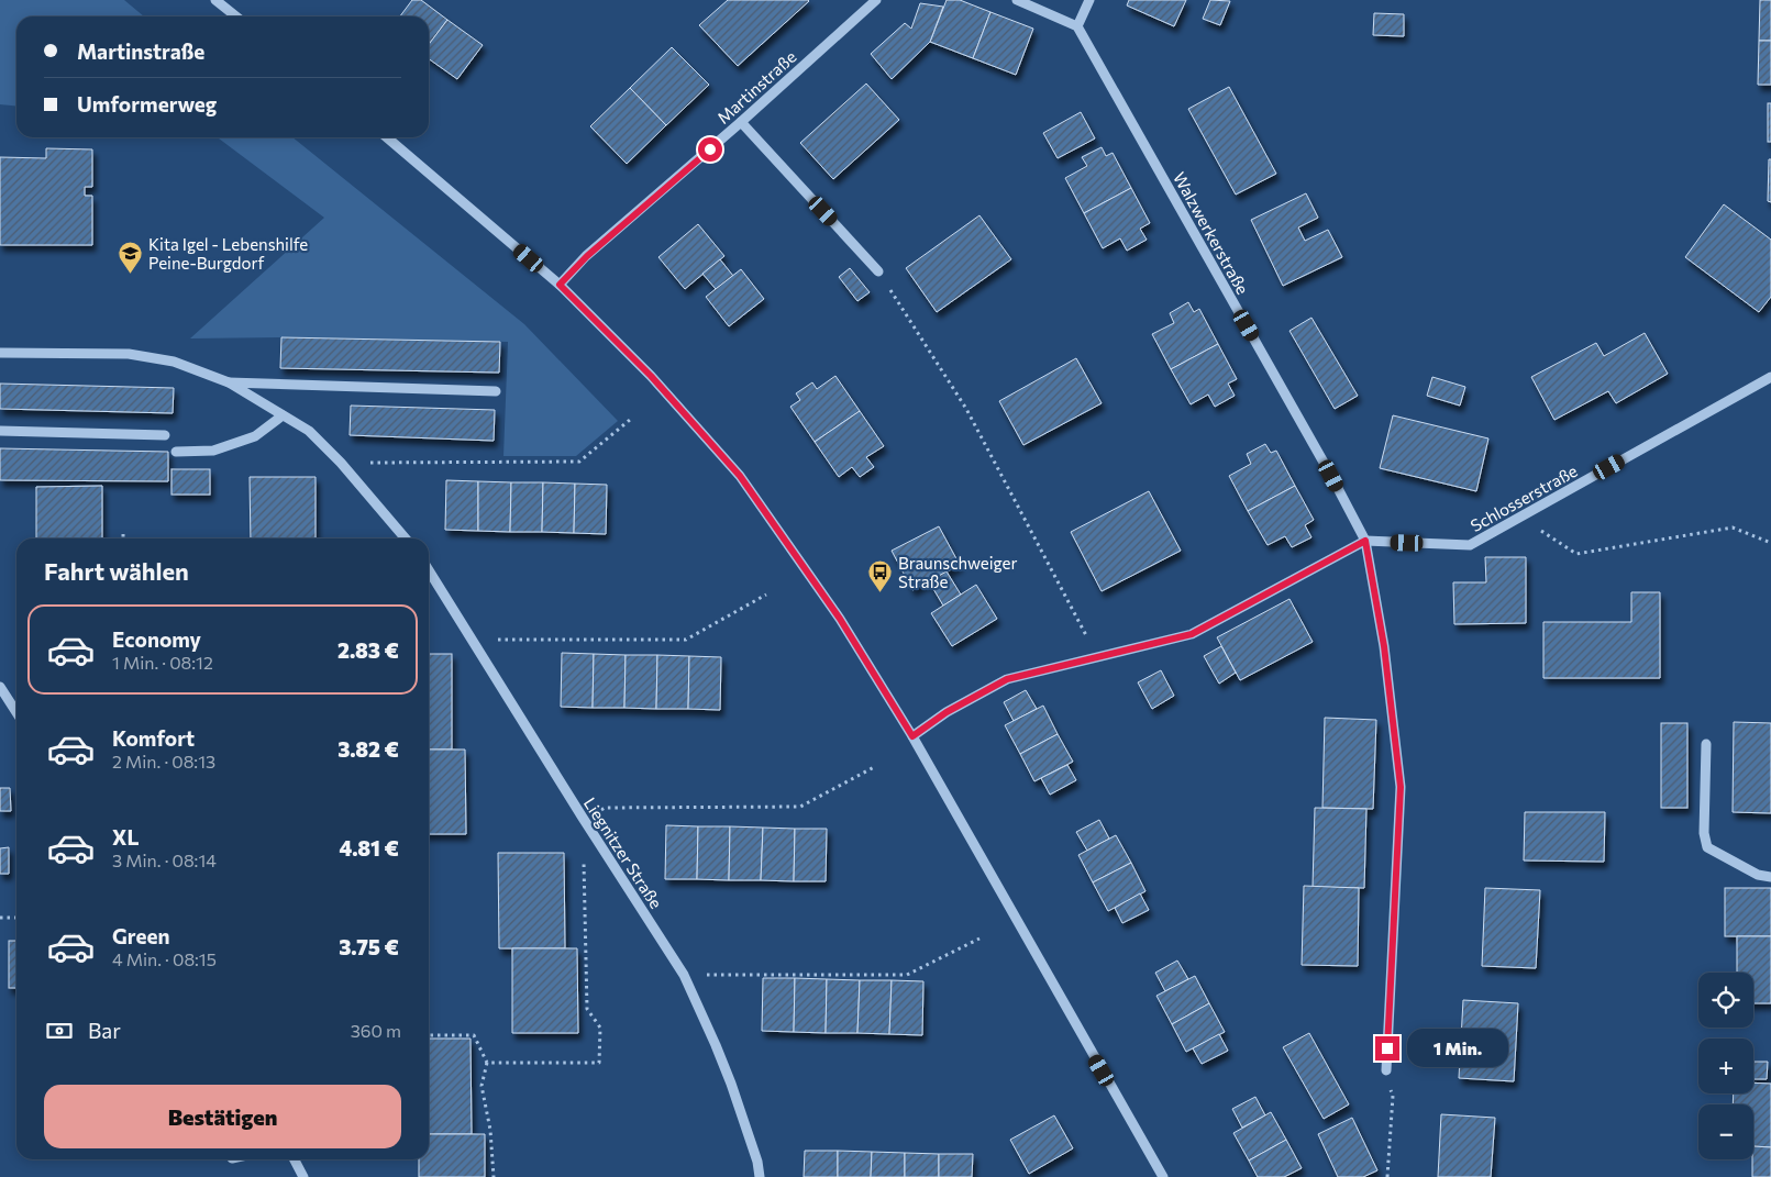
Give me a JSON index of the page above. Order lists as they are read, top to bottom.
{
  "streets": {
    "street": [
      "Martinstraße",
      "Walzwerkerstraße",
      "Schlosserstraße",
      "Liegnitzer Straße"
    ]
  },
  "crossings": [
    ["Walzwerkerstraße", "Schlosserstraße"]
  ],
  "places": {
    "school or university": ["Kita Igel - Lebenshilfe Peine-Burgdorf"],
    "bus stop": ["Braunschweiger Straße"]
  },
  "page": {
    "banner": ["Martinstraße", "Umformerweg"],
    "heading": "Fahrt wählen",
    "list": [
      {
        "name": "Economy",
        "note": "1 Min. · 08:12",
        "value": "2.83 €"
      },
      {
        "name": "Komfort",
        "note": "2 Min. · 08:13",
        "value": "3.82 €"
      },
      {
        "name": "XL",
        "note": "3 Min. · 08:14",
        "value": "4.81 €"
      },
      {
        "name": "Green",
        "note": "4 Min. · 08:15",
        "value": "3.75 €"
      }
    ],
    "map_buttons": ["+", "−"],
    "pay": ["Bar", "360 m"],
    "bubble": "1 Min.",
    "buttons": "Bestätigen"
  }
}
